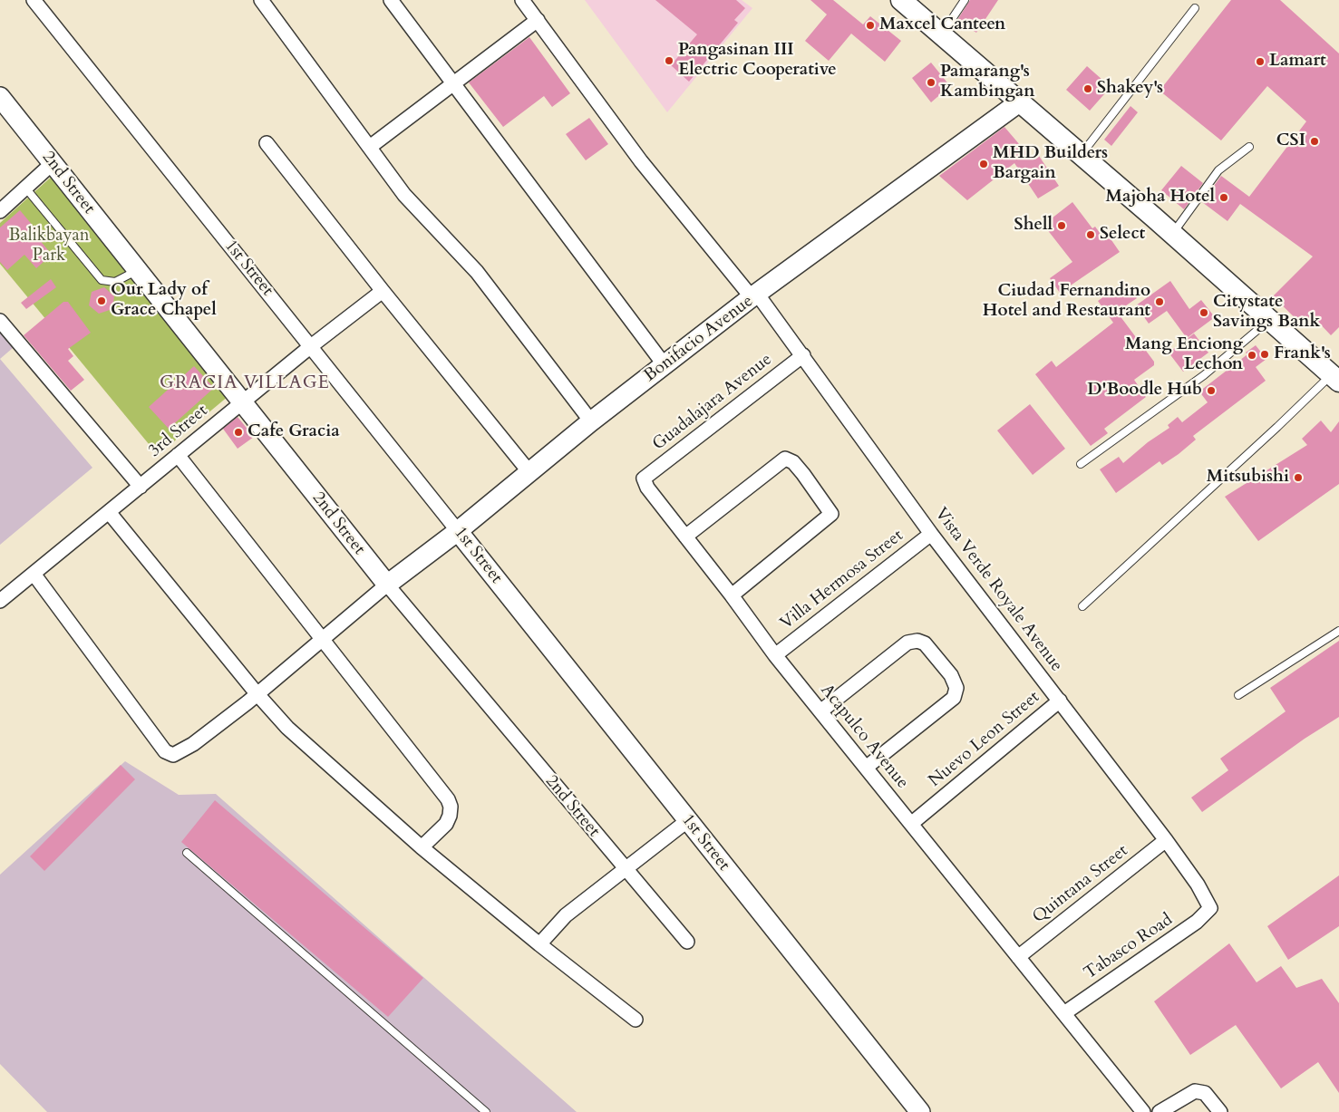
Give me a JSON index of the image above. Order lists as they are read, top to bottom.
{
  "streets": {
    "street": [
      "2nd Street",
      "1st Street",
      "Bonifacio Avenue",
      "Guadalajara Avenue",
      "3rd Street",
      "Villa Hermosa Street",
      "Vista Verde Royale Avenue",
      "Acapulco Avenue",
      "Nuevo Leon Street",
      "Quintana Street",
      "Tabasco Road"
    ]
  },
  "crossings": [
    ["2nd Street", "Bonifacio Avenue"],
    ["2nd Street", "3rd Street"],
    ["1st Street", "Bonifacio Avenue"],
    ["1st Street", "3rd Street"],
    ["Bonifacio Avenue", "Vista Verde Royale Avenue"],
    ["Guadalajara Avenue", "Vista Verde Royale Avenue"],
    ["Guadalajara Avenue", "Acapulco Avenue"],
    ["Villa Hermosa Street", "Vista Verde Royale Avenue"],
    ["Villa Hermosa Street", "Acapulco Avenue"],
    ["Vista Verde Royale Avenue", "Nuevo Leon Street"],
    ["Vista Verde Royale Avenue", "Quintana Street"],
    ["Vista Verde Royale Avenue", "Tabasco Road"],
    ["Acapulco Avenue", "Nuevo Leon Street"],
    ["Acapulco Avenue", "Quintana Street"],
    ["Acapulco Avenue", "Tabasco Road"]
  ],
  "districts": ["GRACIA VILLAGE"],
  "parks": ["Balikbayan Park"],
  "places": [
    "Maxcel Canteen",
    "Pangasinan III Electric Cooperative",
    "Lamart",
    "Pamarang's Kambingan",
    "Shakey's",
    "CSI",
    "MHD Builders Bargain",
    "Majoha Hotel",
    "Shell",
    "Select",
    "Our Lady of Grace Chapel",
    "Ciudad Fernandino Hotel and Restaurant",
    "Citystate Savings Bank",
    "Frank's",
    "Mang Enciong Lechon",
    "D'Boodle Hub",
    "Cafe Gracia",
    "Mitsubishi"
  ]
}
